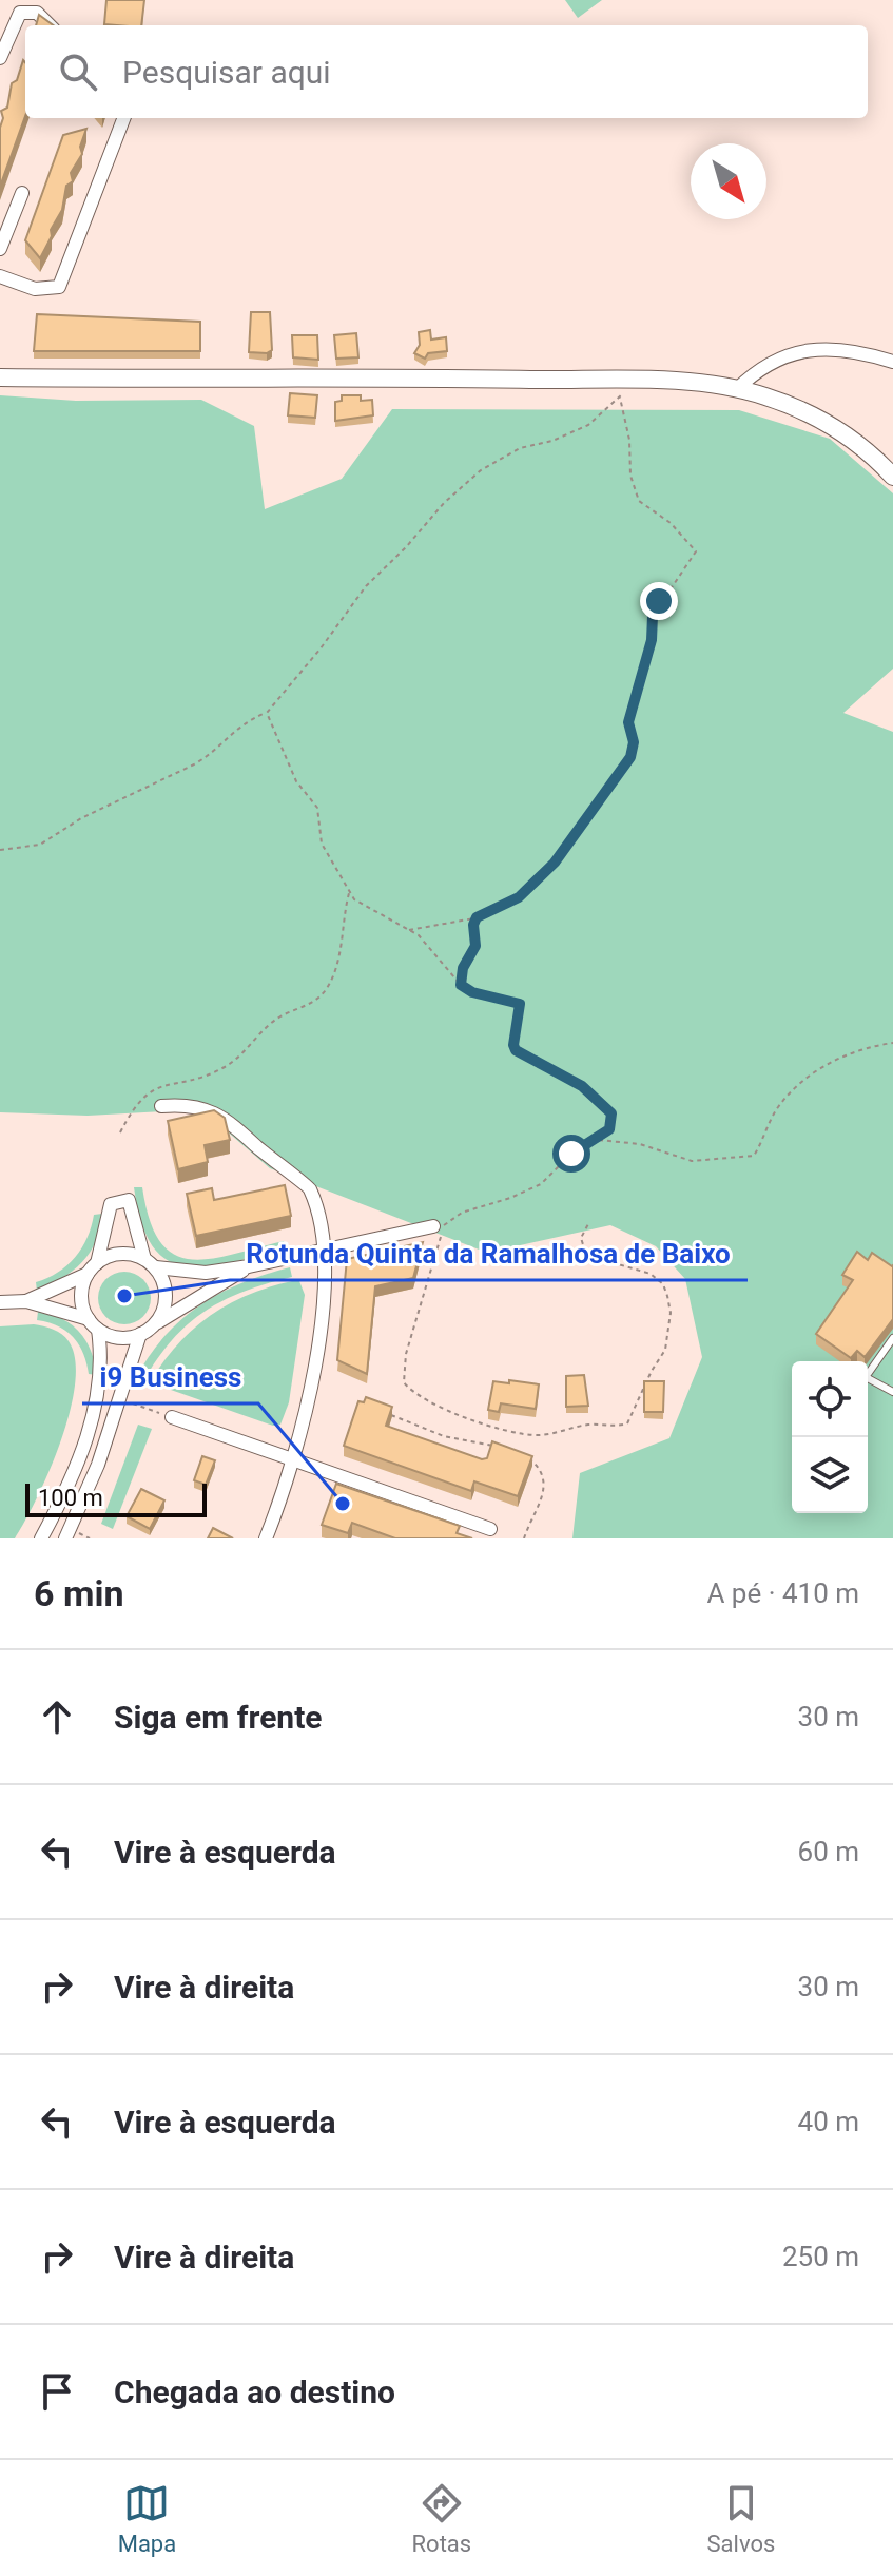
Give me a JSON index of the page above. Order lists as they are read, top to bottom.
{
  "places": ["Rotunda Quinta da Ramalhosa de Baixo", "i9 Business"],
  "scale_bar": "100 m",
  "north": "bottom right",
  "page": {
    "search": "Pesquisar aqui",
    "scale": "100 m",
    "heading": ["6 min", "A pé · 410 m"],
    "list": [
      ["Siga em frente", "30 m"],
      ["Vire à esquerda", "60 m"],
      ["Vire à direita", "30 m"],
      ["Vire à esquerda", "40 m"],
      ["Vire à direita", "250 m"],
      "Chegada ao destino"
    ],
    "nav": ["Mapa", "Rotas", "Salvos"]
  }
}
